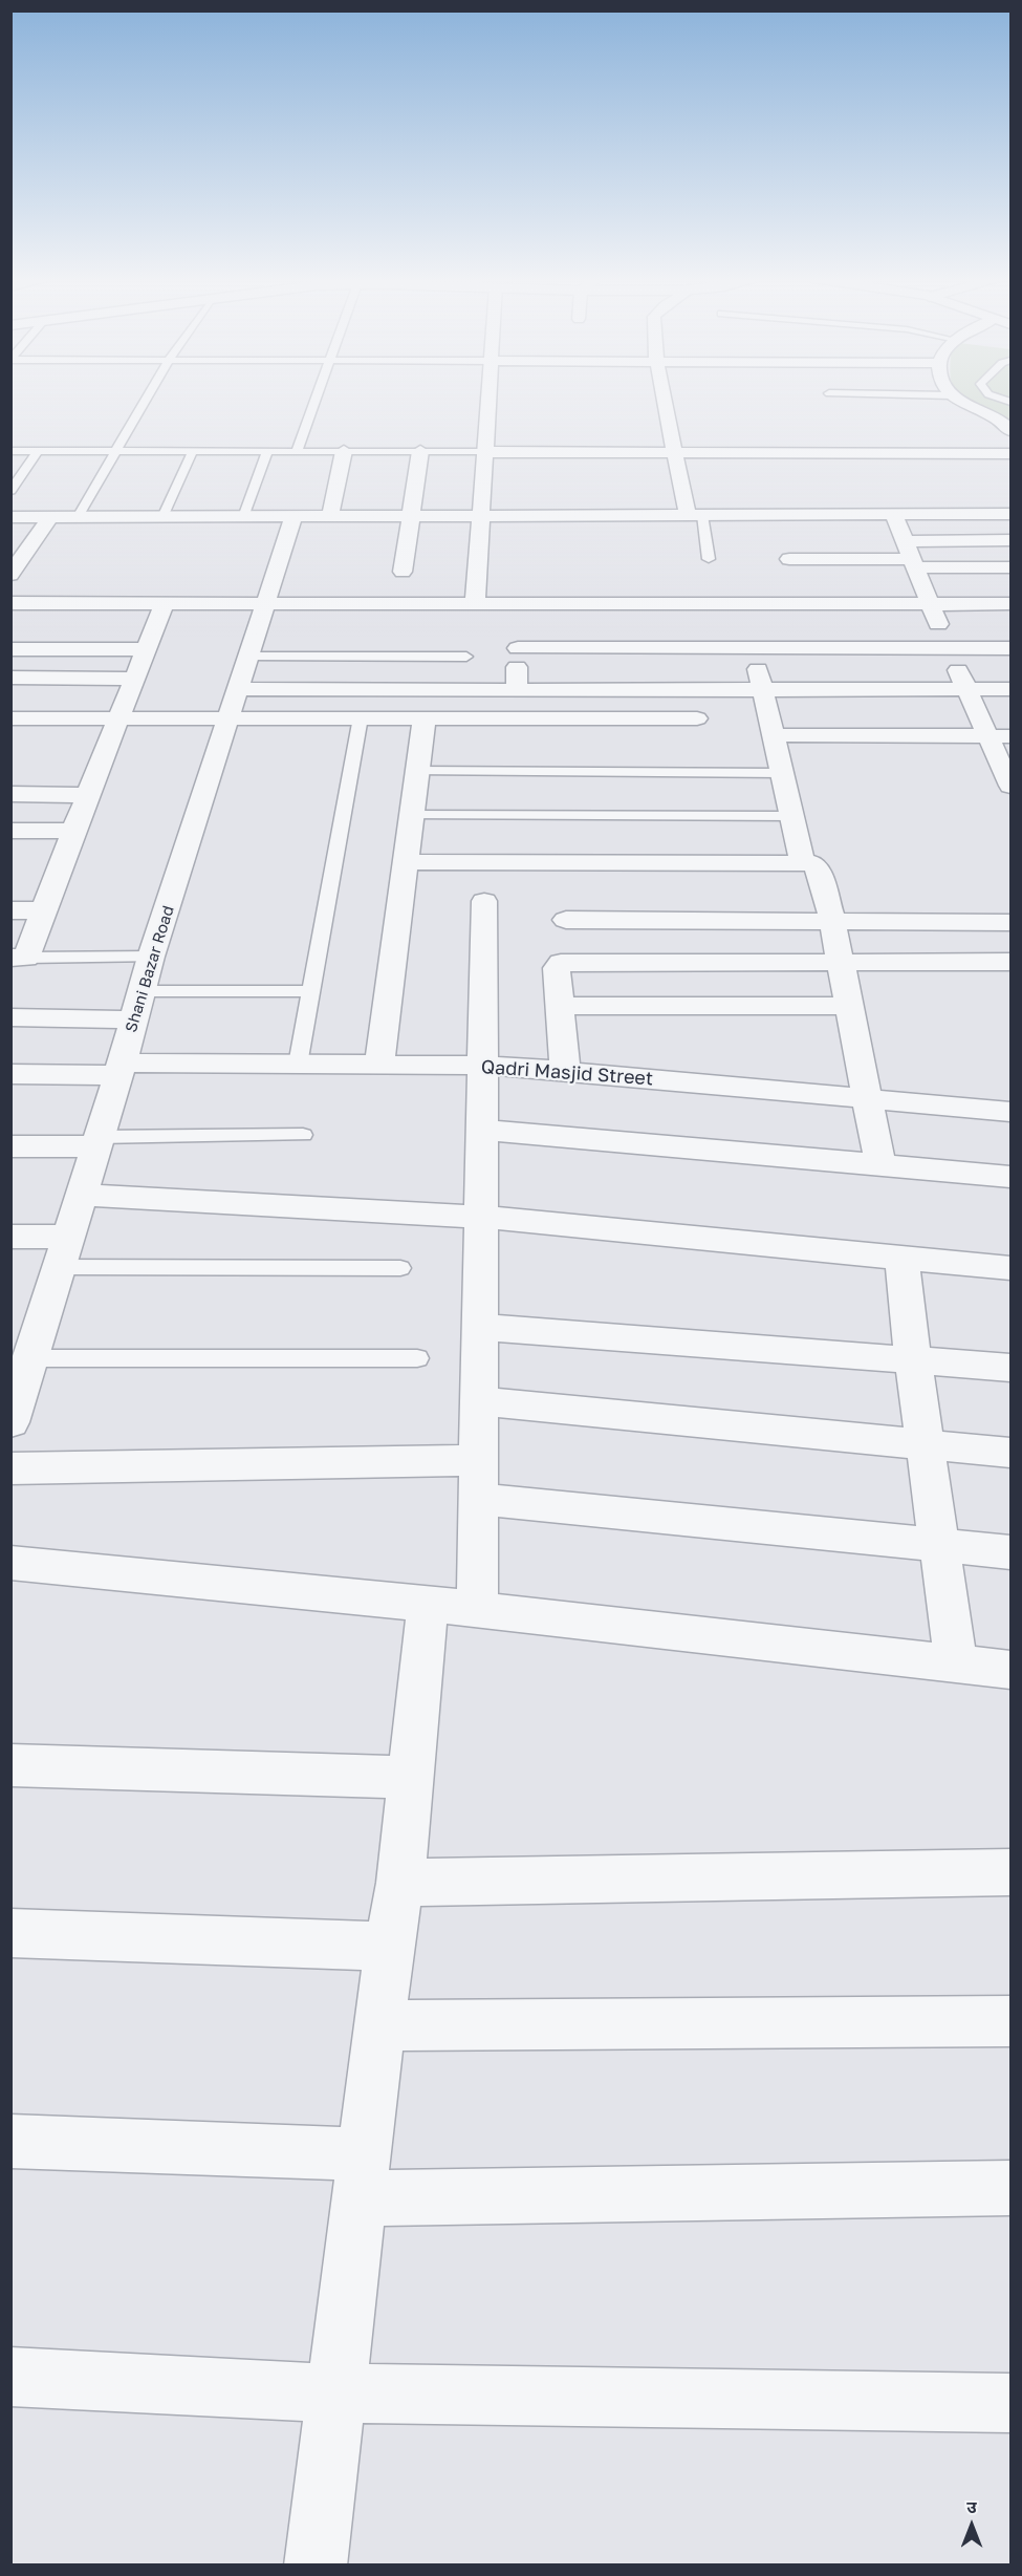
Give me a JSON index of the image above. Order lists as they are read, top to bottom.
{
  "streets": {
    "street": ["Shani Bazar Road", "Qadri Masjid Street"]
  },
  "crossings": [
    ["Shani Bazar Road", "Qadri Masjid Street"]
  ],
  "north": "top"
}
